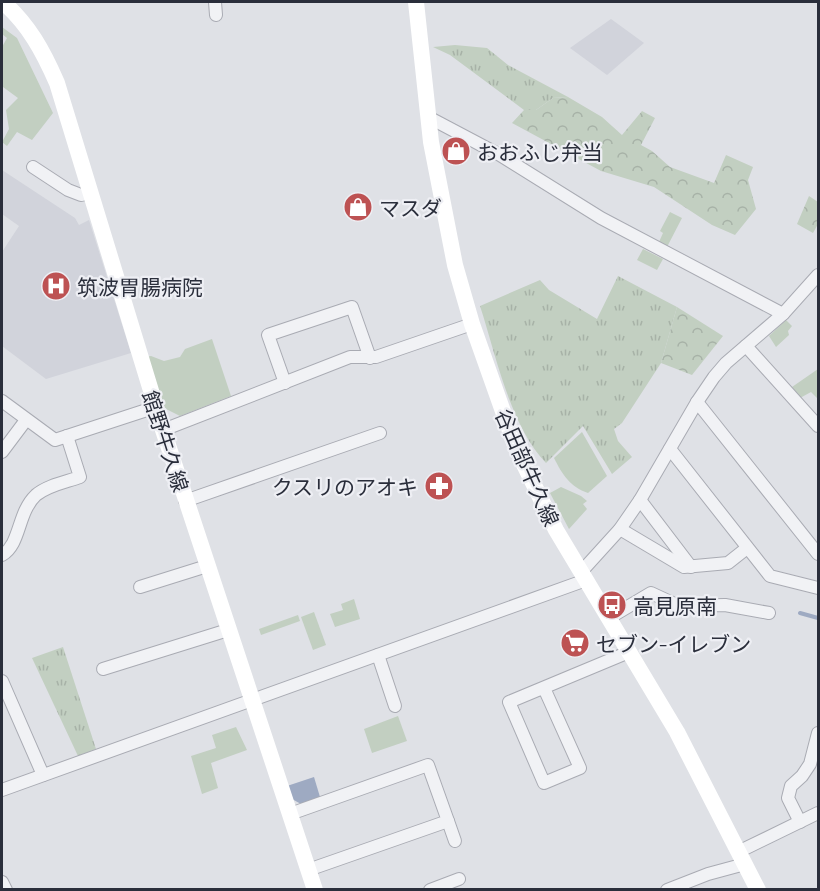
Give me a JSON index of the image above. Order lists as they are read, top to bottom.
{
  "streets": {
    "main road": ["館野牛久線", "谷田部牛久線"]
  },
  "places": {
    "shop": ["おおふじ弁当", "マスダ"],
    "hospital": ["筑波胃腸病院"],
    "pharmacy": ["クスリのアオキ"],
    "bus stop": ["高見原南"],
    "supermarket": ["セブン-イレブン"]
  }
}
